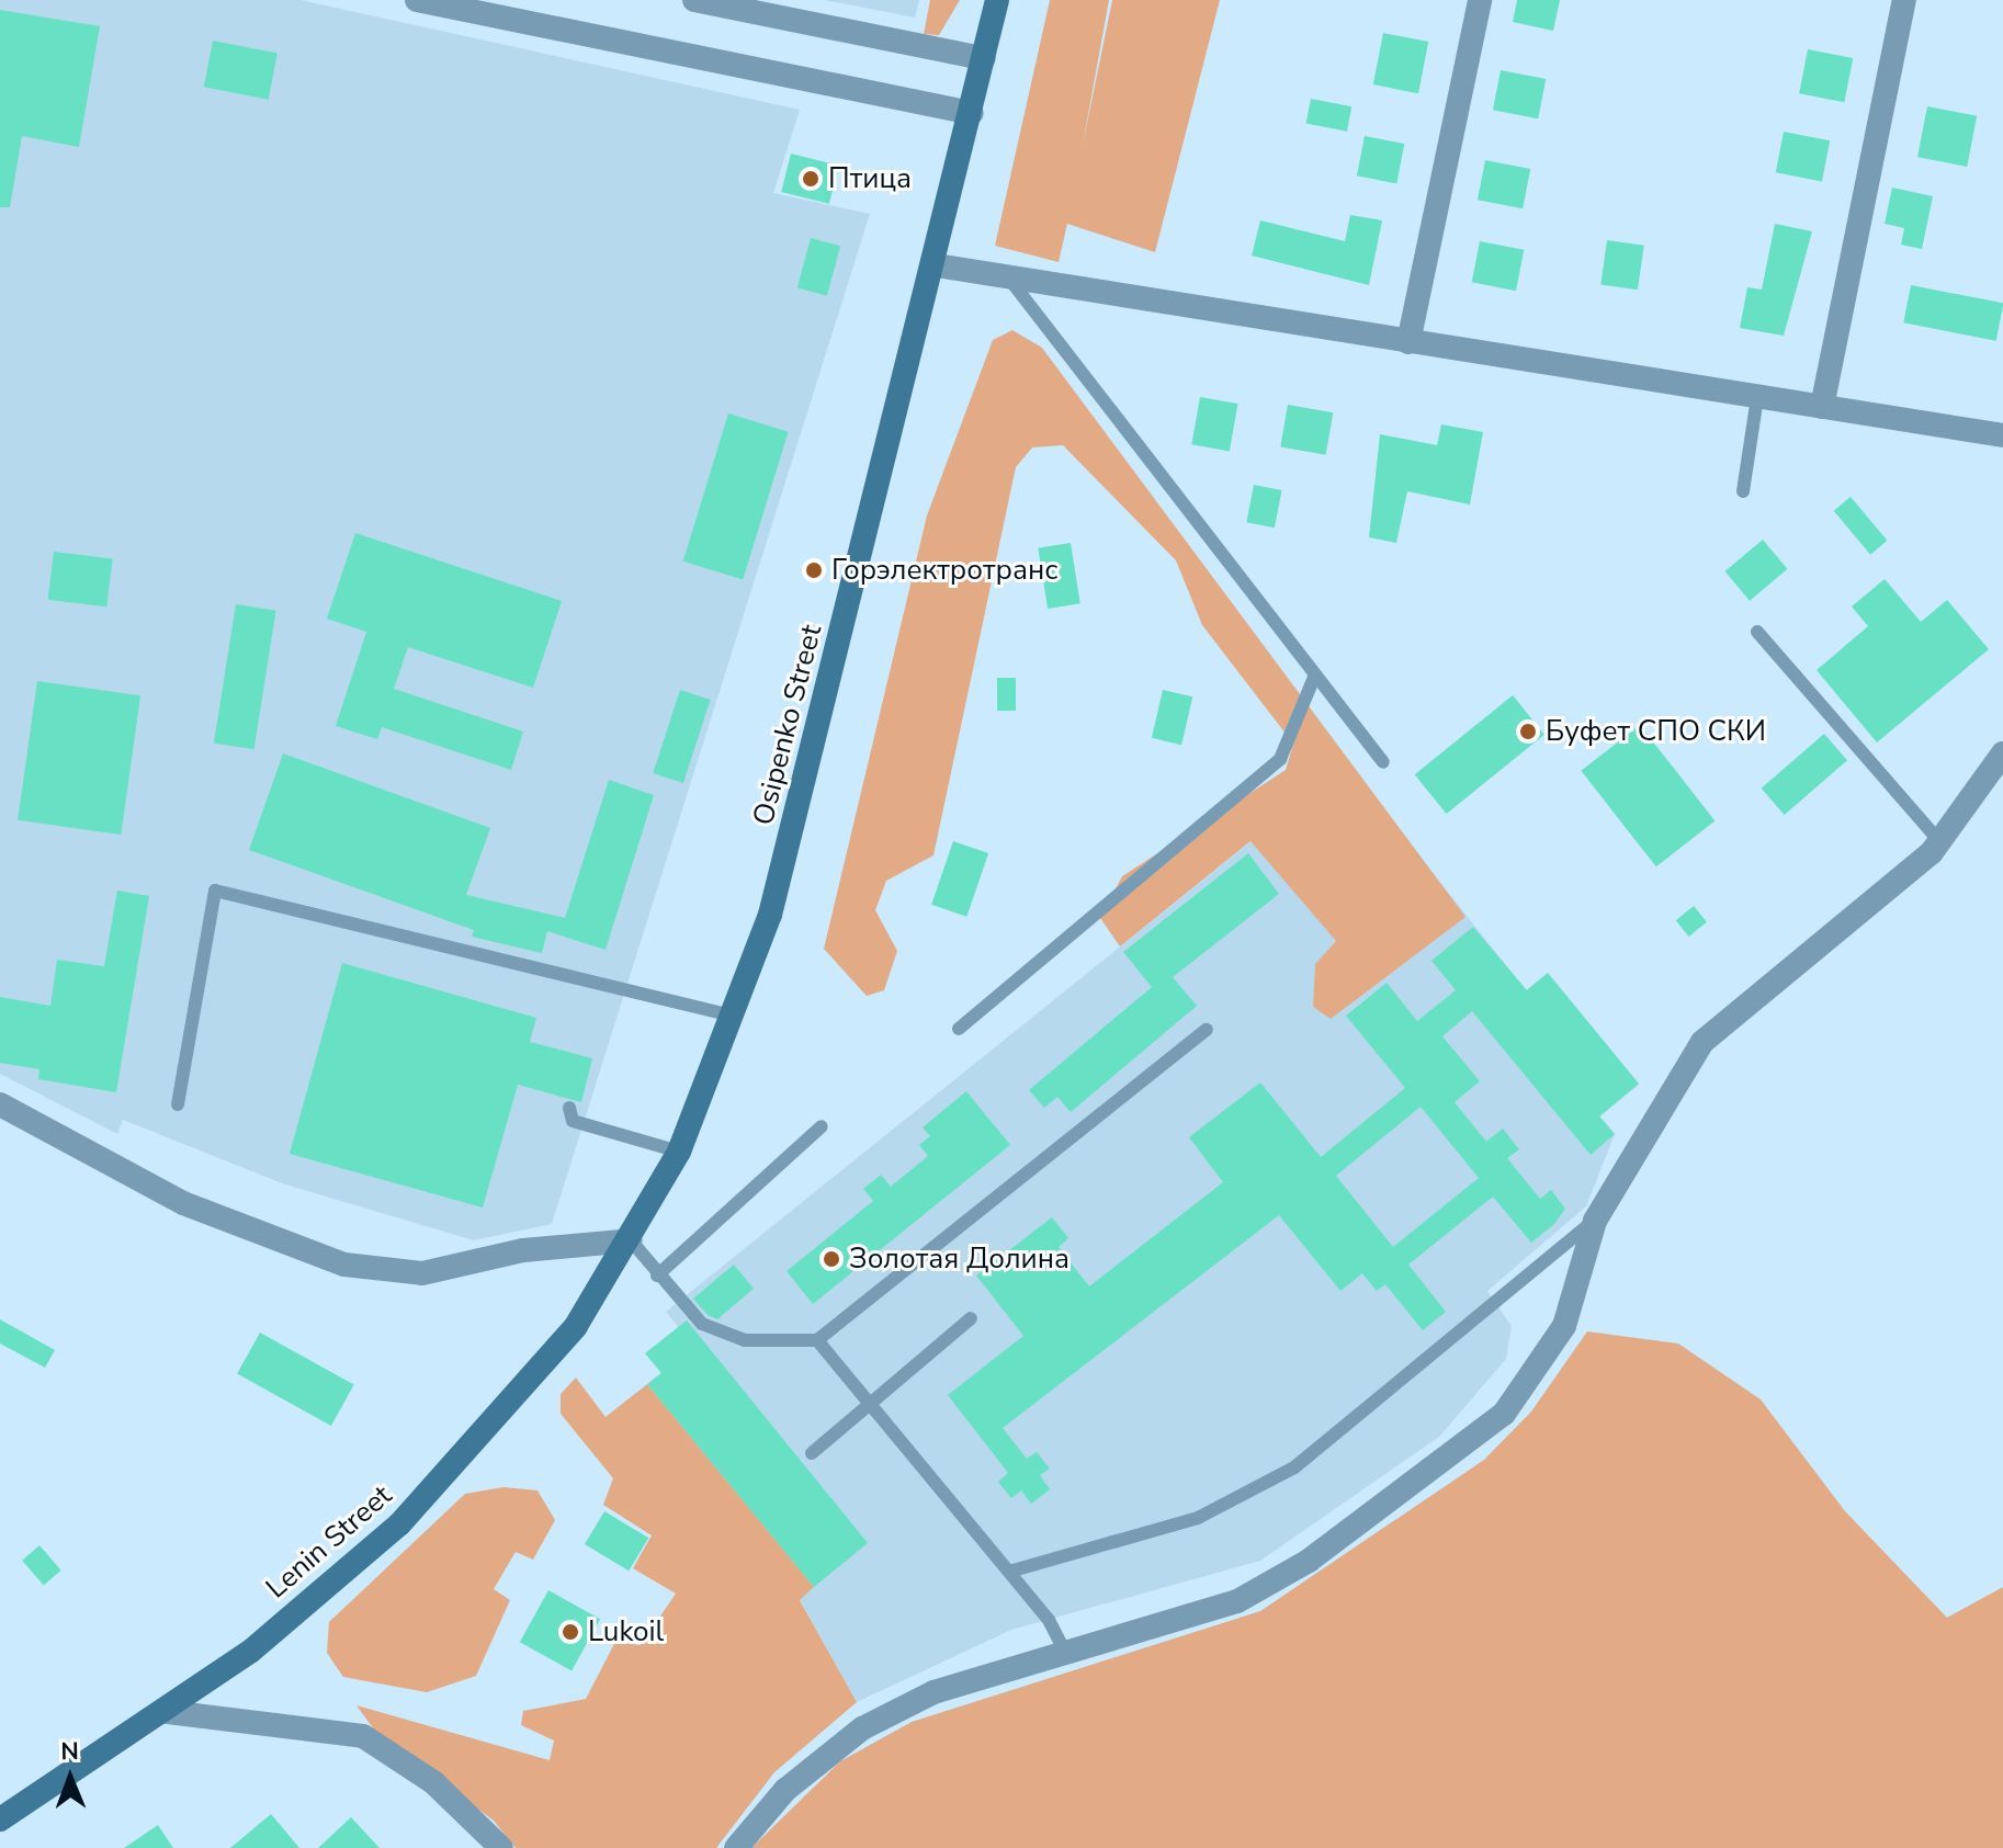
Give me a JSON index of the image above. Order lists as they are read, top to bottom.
{
  "streets": {
    "main road": ["Osipenko Street", "Lenin Street"]
  },
  "crossings": [
    ["Osipenko Street", "Lenin Street"]
  ],
  "places": [
    "Птица",
    "Горэлектротранс",
    "Буфет СПО СКИ",
    "Золотая Долина",
    "Lukoil"
  ],
  "north": "top"
}
